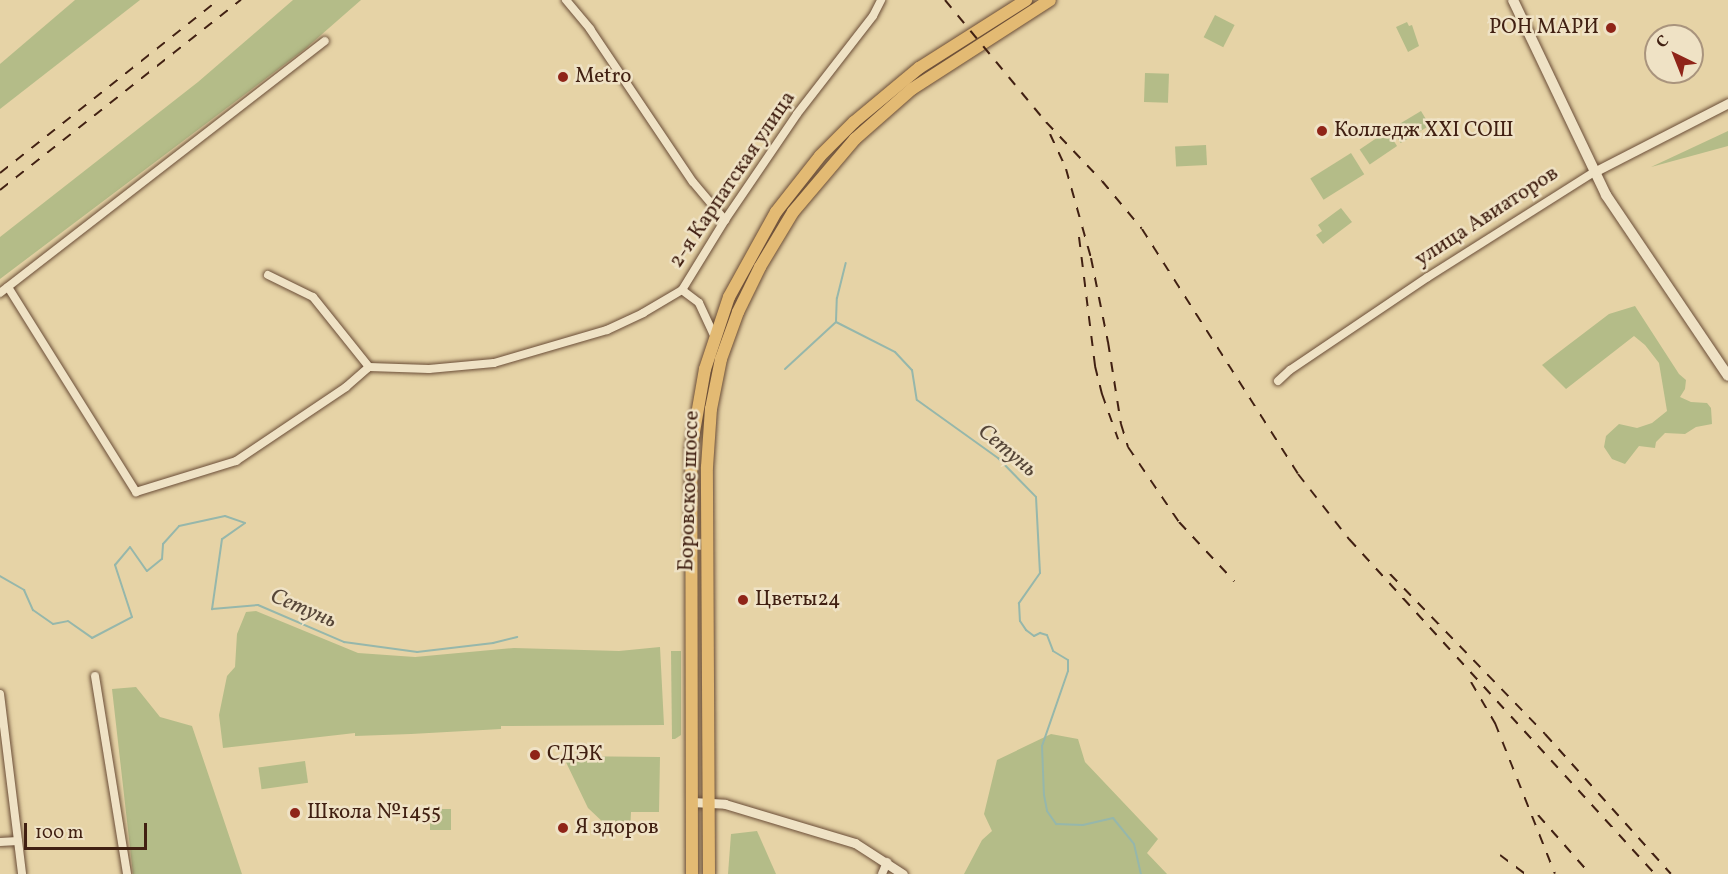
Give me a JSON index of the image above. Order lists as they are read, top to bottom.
{
  "streets": {
    "main road": ["Боровское шоссе"],
    "street": ["2-я Карпатская улица", "улица Авиаторов"]
  },
  "water": ["Сетунь"],
  "places": [
    "РОН МАРИ",
    "Metro",
    "Колледж XXI СОШ",
    "Цветы24",
    "СДЭК",
    "Школа №1455",
    "Я здоров"
  ],
  "scale_bar": "100 m",
  "north": "top left"
}
